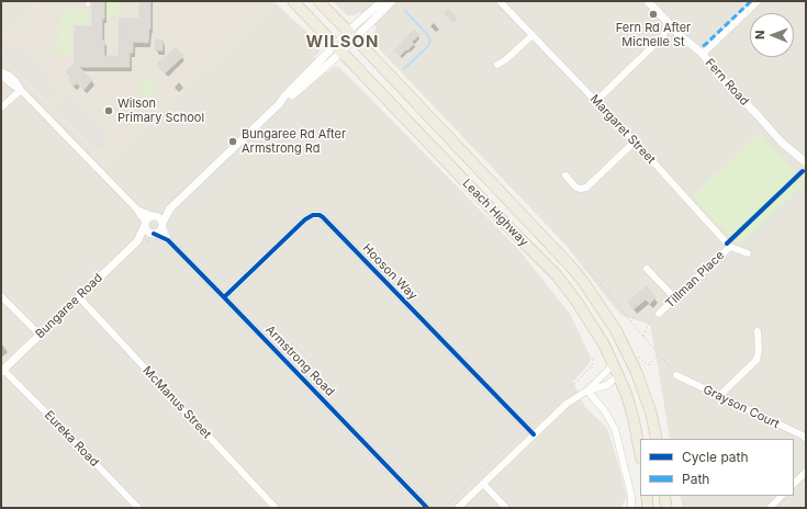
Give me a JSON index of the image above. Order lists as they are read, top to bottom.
{
  "streets": {
    "highway": ["Leach Highway"],
    "street": [
      "Fern Road",
      "Margaret Street",
      "Hooson Way",
      "Tillman Place",
      "Bungaree Road",
      "Armstrong Road",
      "McManus Street",
      "Grayson Court",
      "Eureka Road"
    ]
  },
  "crossings": [
    ["Margaret Street", "Tillman Place"],
    ["Hooson Way", "Armstrong Road"],
    ["Bungaree Road", "Armstrong Road"],
    ["Bungaree Road", "McManus Street"],
    ["Bungaree Road", "Eureka Road"]
  ],
  "districts": ["WILSON"],
  "places": ["Fern Rd After Michelle St", "Wilson Primary School", "Bungaree Rd After Armstrong Rd"],
  "legend": ["Cycle path", "Path"],
  "north": "left"
}
